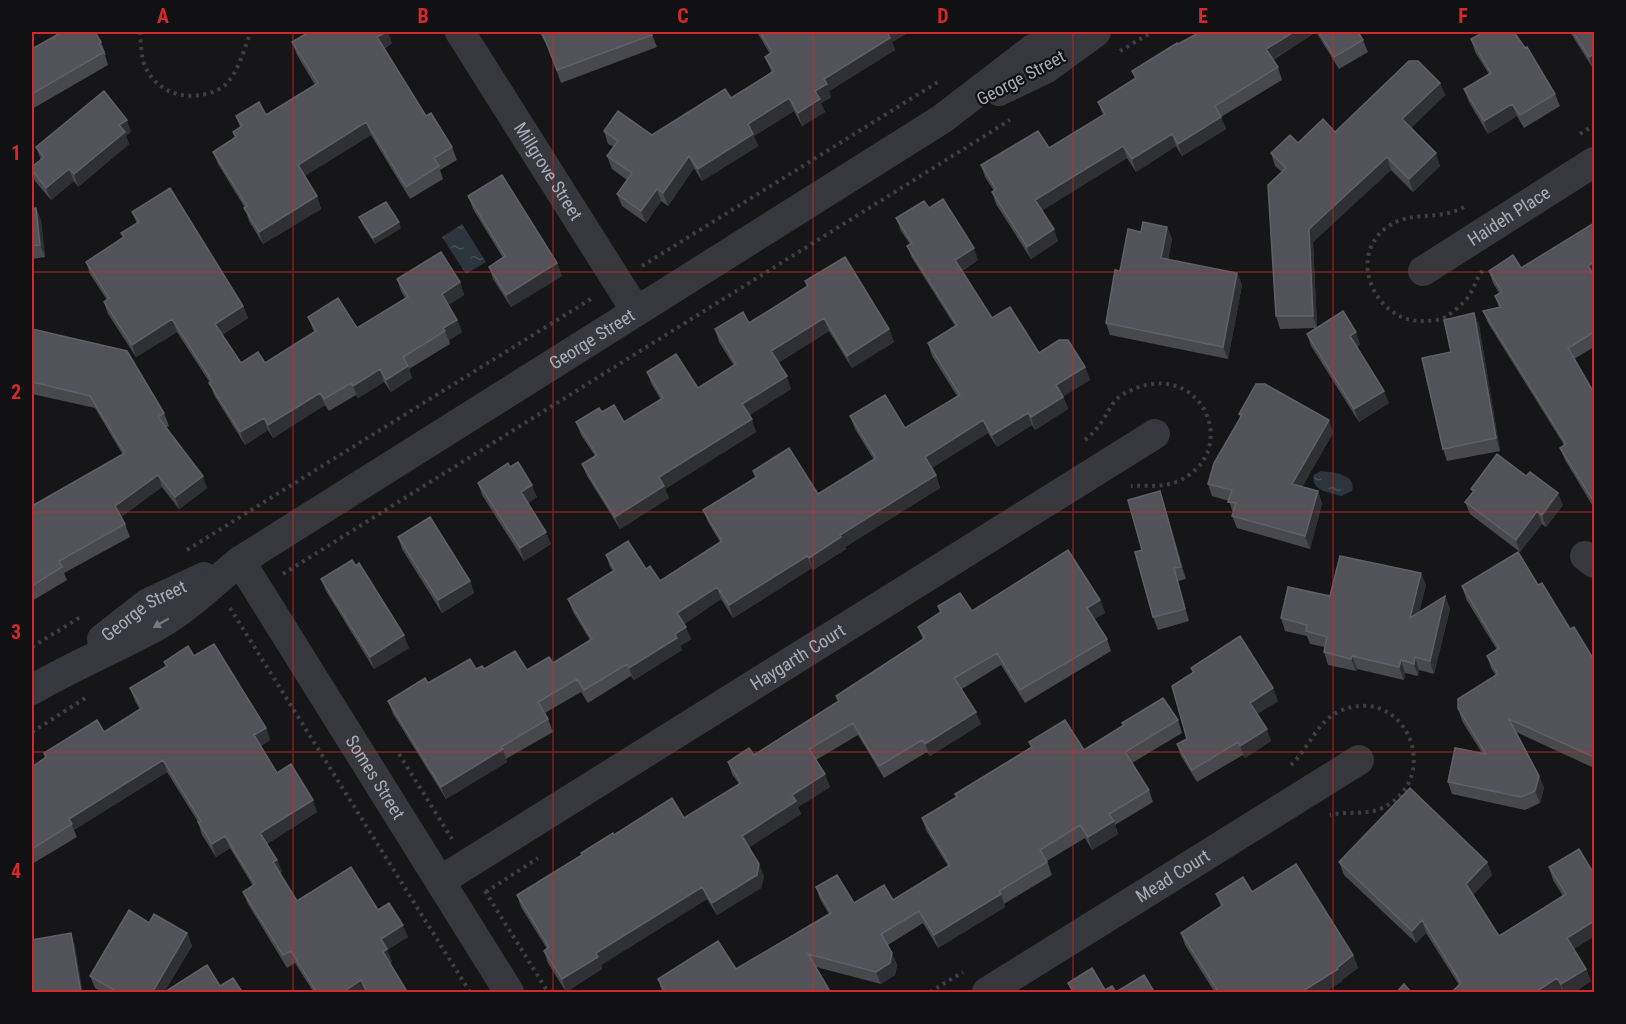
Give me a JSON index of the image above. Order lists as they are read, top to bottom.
{
  "streets": {
    "street": [
      "George Street",
      "Millgrove Street",
      "Haideh Place",
      "Haygarth Court",
      "Somes Street",
      "Mead Court"
    ]
  },
  "crossings": [
    ["George Street", "Millgrove Street"],
    ["George Street", "Somes Street"],
    ["Haygarth Court", "Somes Street"]
  ],
  "grid": {
    "columns": [
      "A",
      "B",
      "C",
      "D",
      "E",
      "F"
    ],
    "rows": [
      "1",
      "2",
      "3",
      "4"
    ]
  }
}
